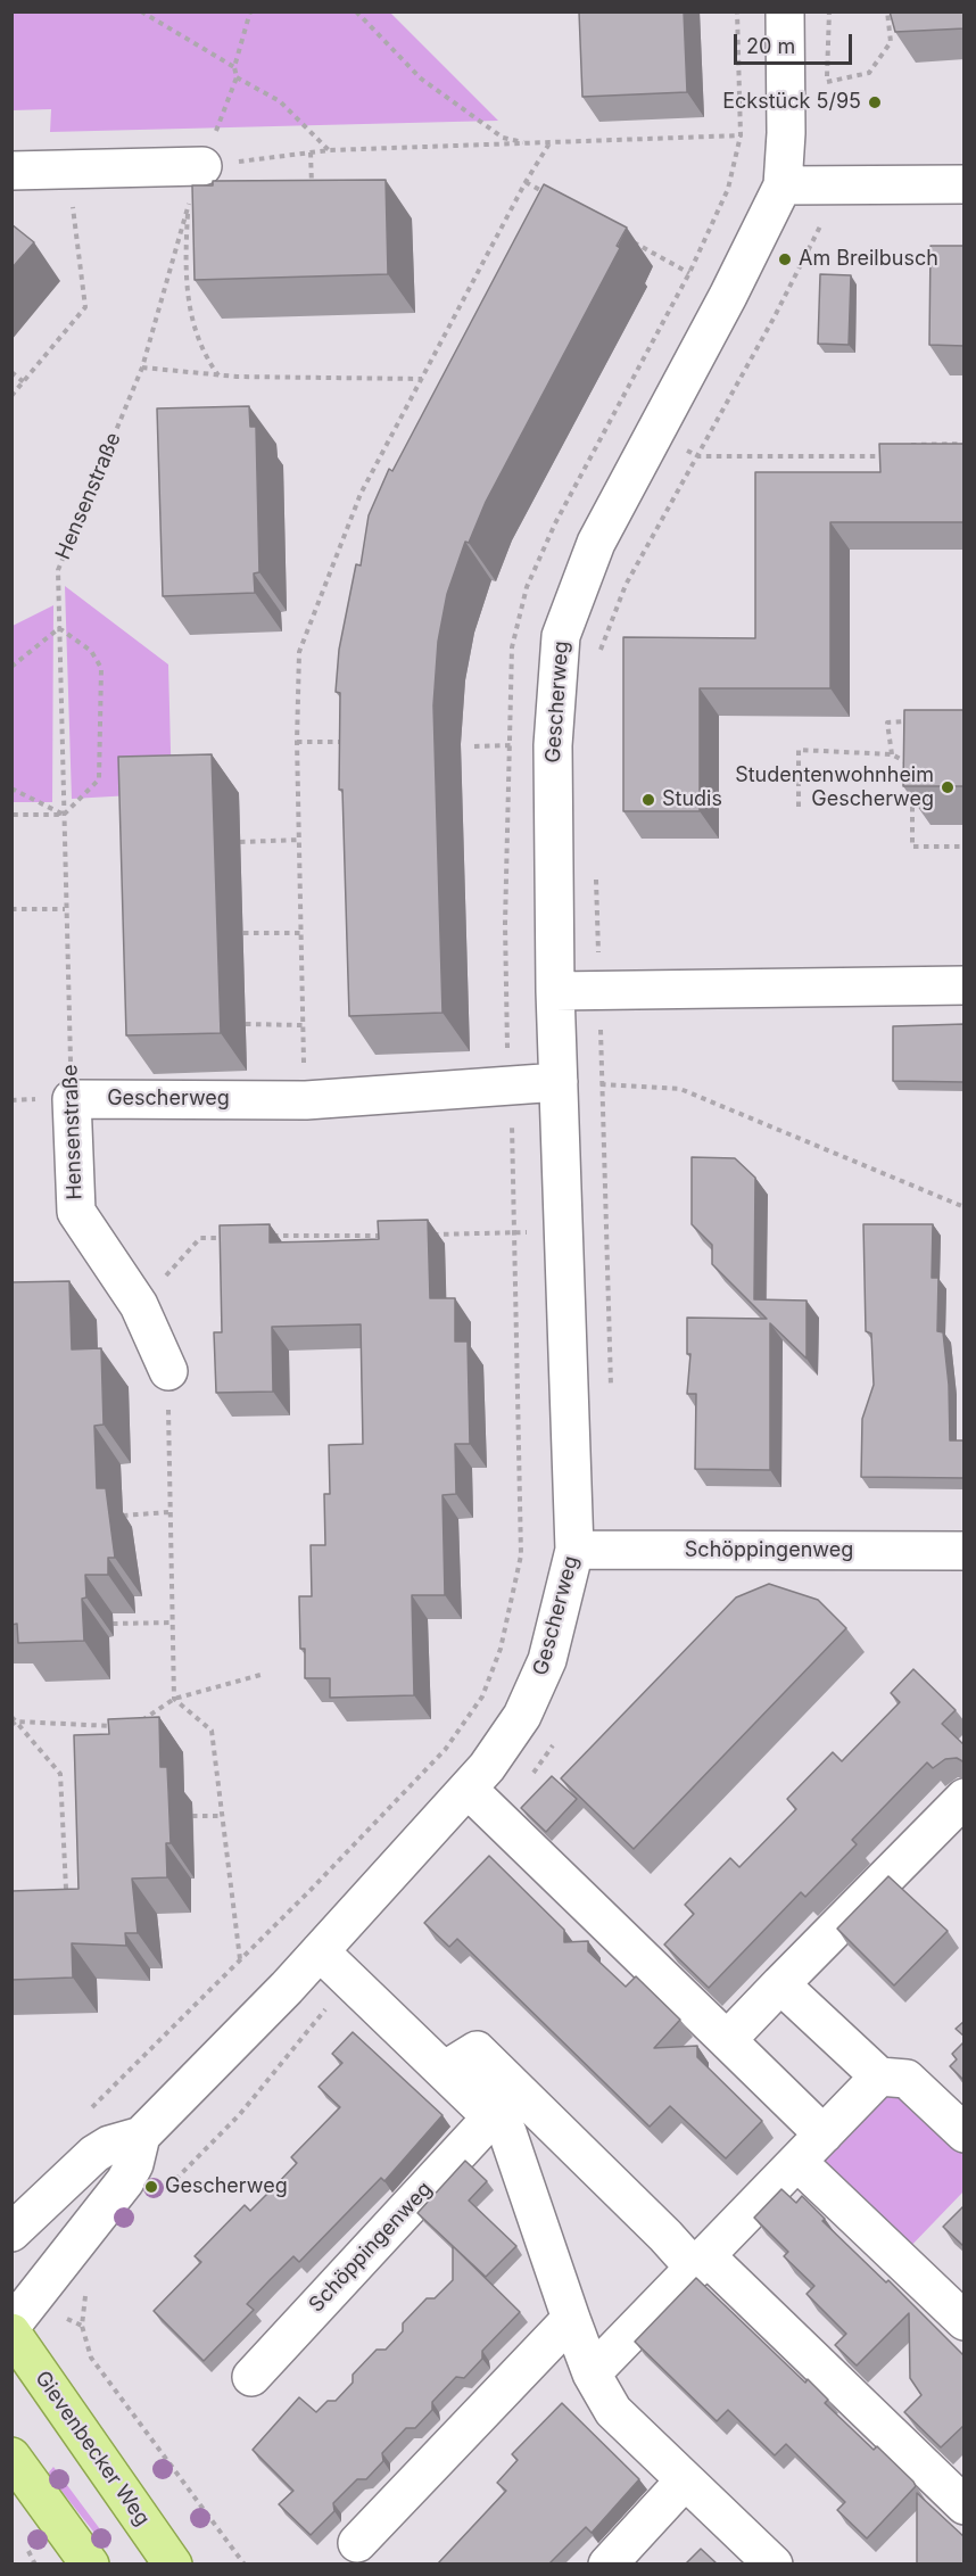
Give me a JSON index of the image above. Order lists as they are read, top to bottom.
{
  "streets": {
    "main road": ["Gievenbecker Weg"],
    "street": ["Hensenstraße", "Gescherweg", "Schöppingenweg"]
  },
  "crossings": [
    ["Hensenstraße", "Gescherweg"],
    ["Gescherweg", "Schöppingenweg"]
  ],
  "places": [
    "Eckstück 5/95",
    "Am Breilbusch",
    "Studentenwohnheim Gescherweg",
    "Studis",
    "Gescherweg"
  ],
  "scale_bar": "20 m"
}
